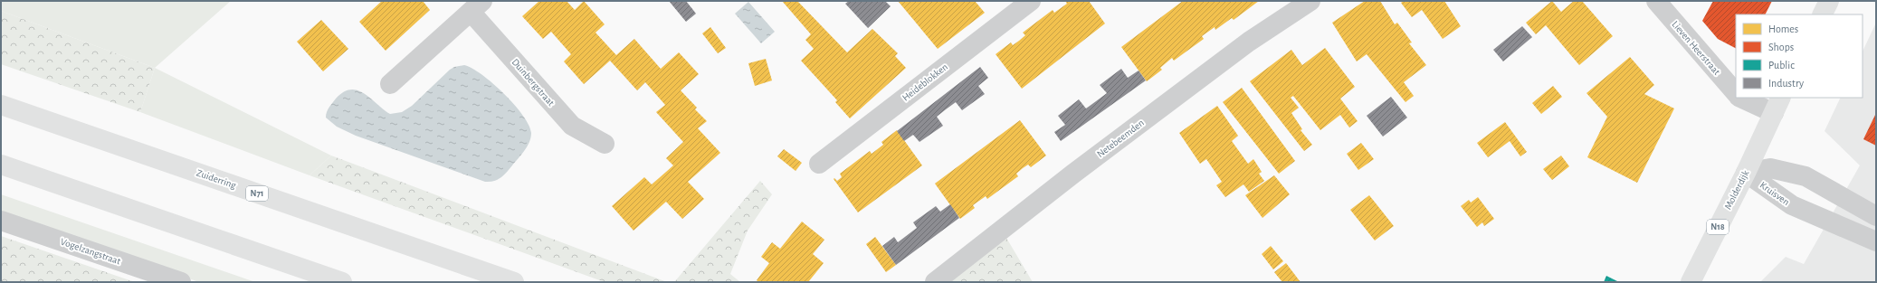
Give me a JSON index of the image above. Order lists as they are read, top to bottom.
{
  "streets": {
    "main road": [
      "Zuiderring",
      "Molderdijk",
      "N71",
      "N18"
    ],
    "street": [
      "Lieven Heerstraat",
      "Duinbergstraat",
      "Heideblokken",
      "Netebeemden",
      "Kruisven",
      "Vogelzangstraat"
    ]
  },
  "crossings": [
    ["Molderdijk", "Kruisven"]
  ],
  "legend": [
    "Homes",
    "Shops",
    "Public",
    "Industry"
  ]
}
